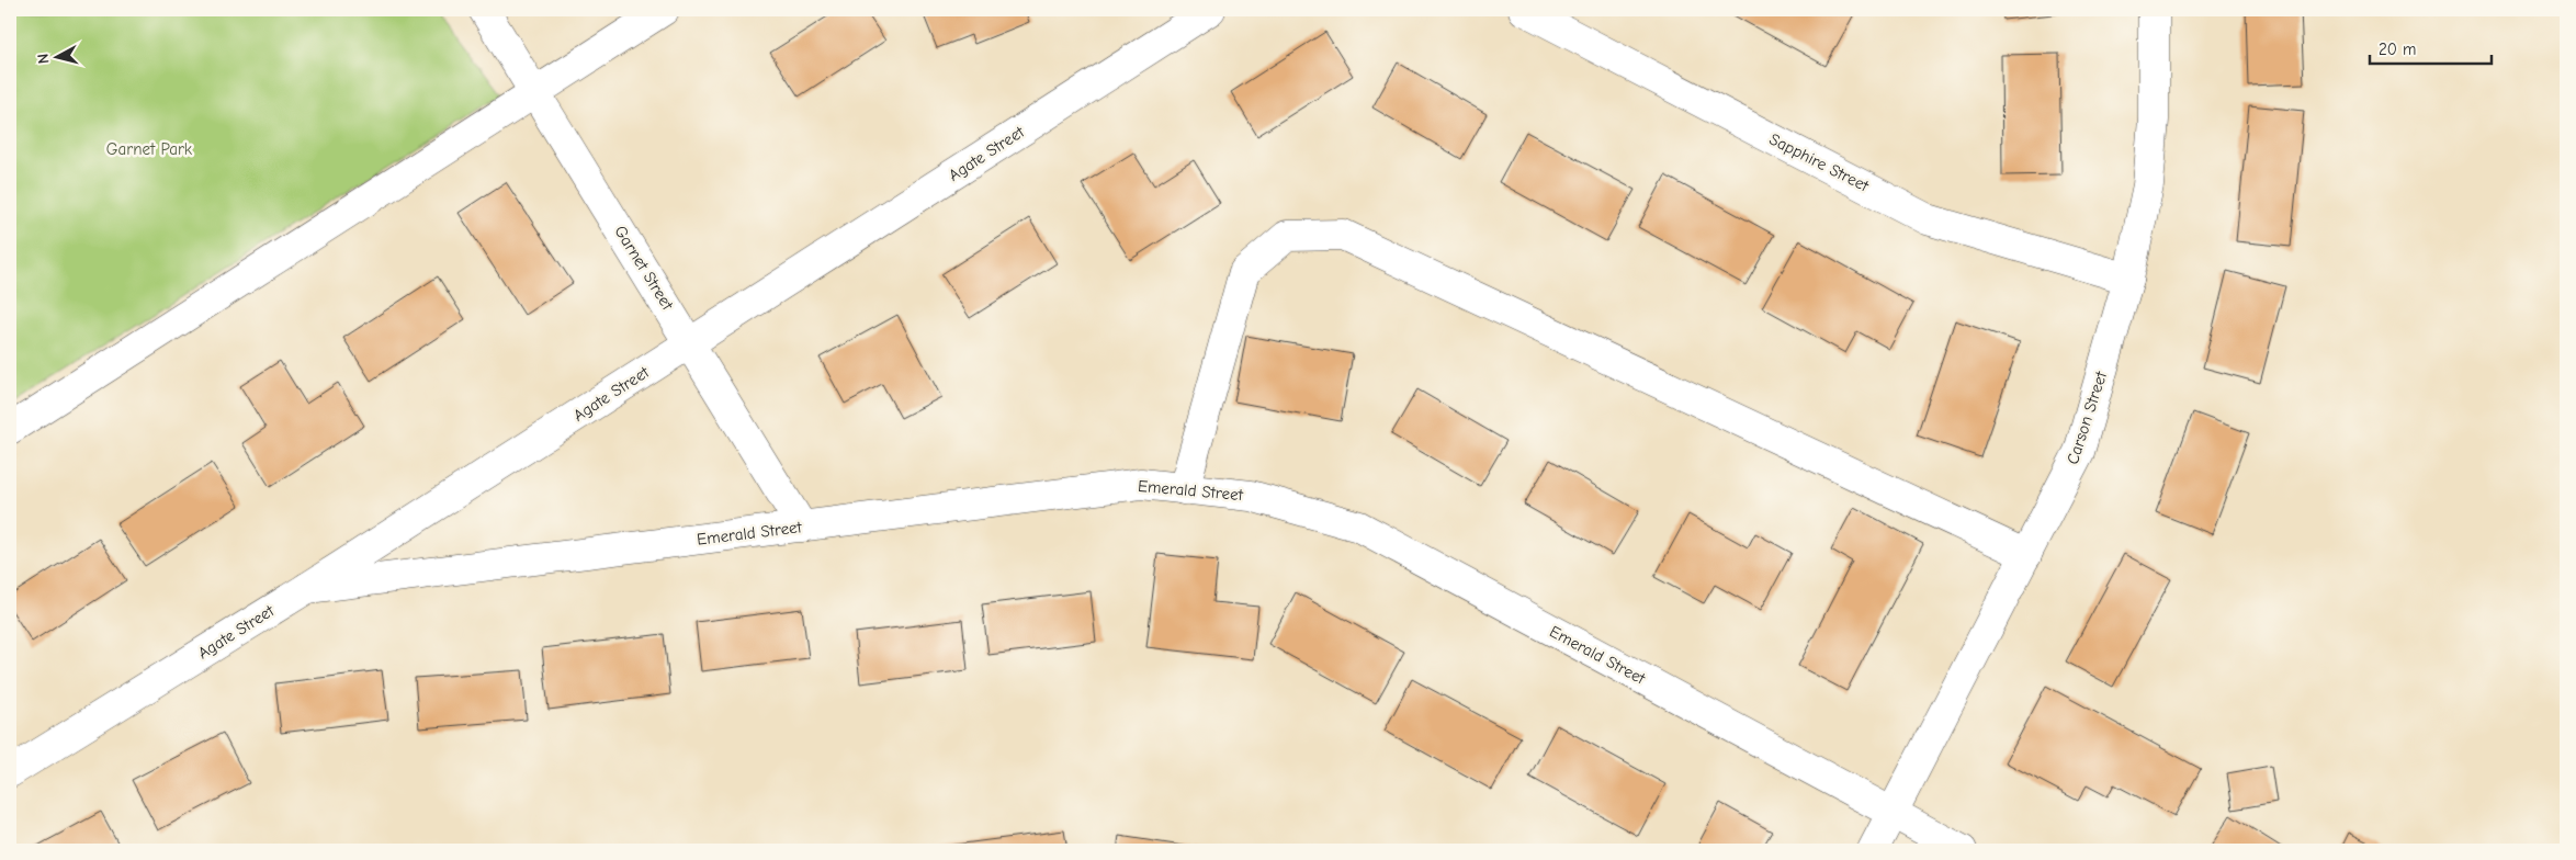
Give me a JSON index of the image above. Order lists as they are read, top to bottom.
{
  "streets": {
    "street": [
      "Agate Street",
      "Sapphire Street",
      "Garnet Street",
      "Carson Street",
      "Emerald Street"
    ]
  },
  "crossings": [
    ["Agate Street", "Garnet Street"],
    ["Agate Street", "Emerald Street"],
    ["Sapphire Street", "Carson Street"],
    ["Garnet Street", "Emerald Street"],
    ["Carson Street", "Emerald Street"]
  ],
  "parks": ["Garnet Park"],
  "scale_bar": "20 m",
  "north": "left"
}
